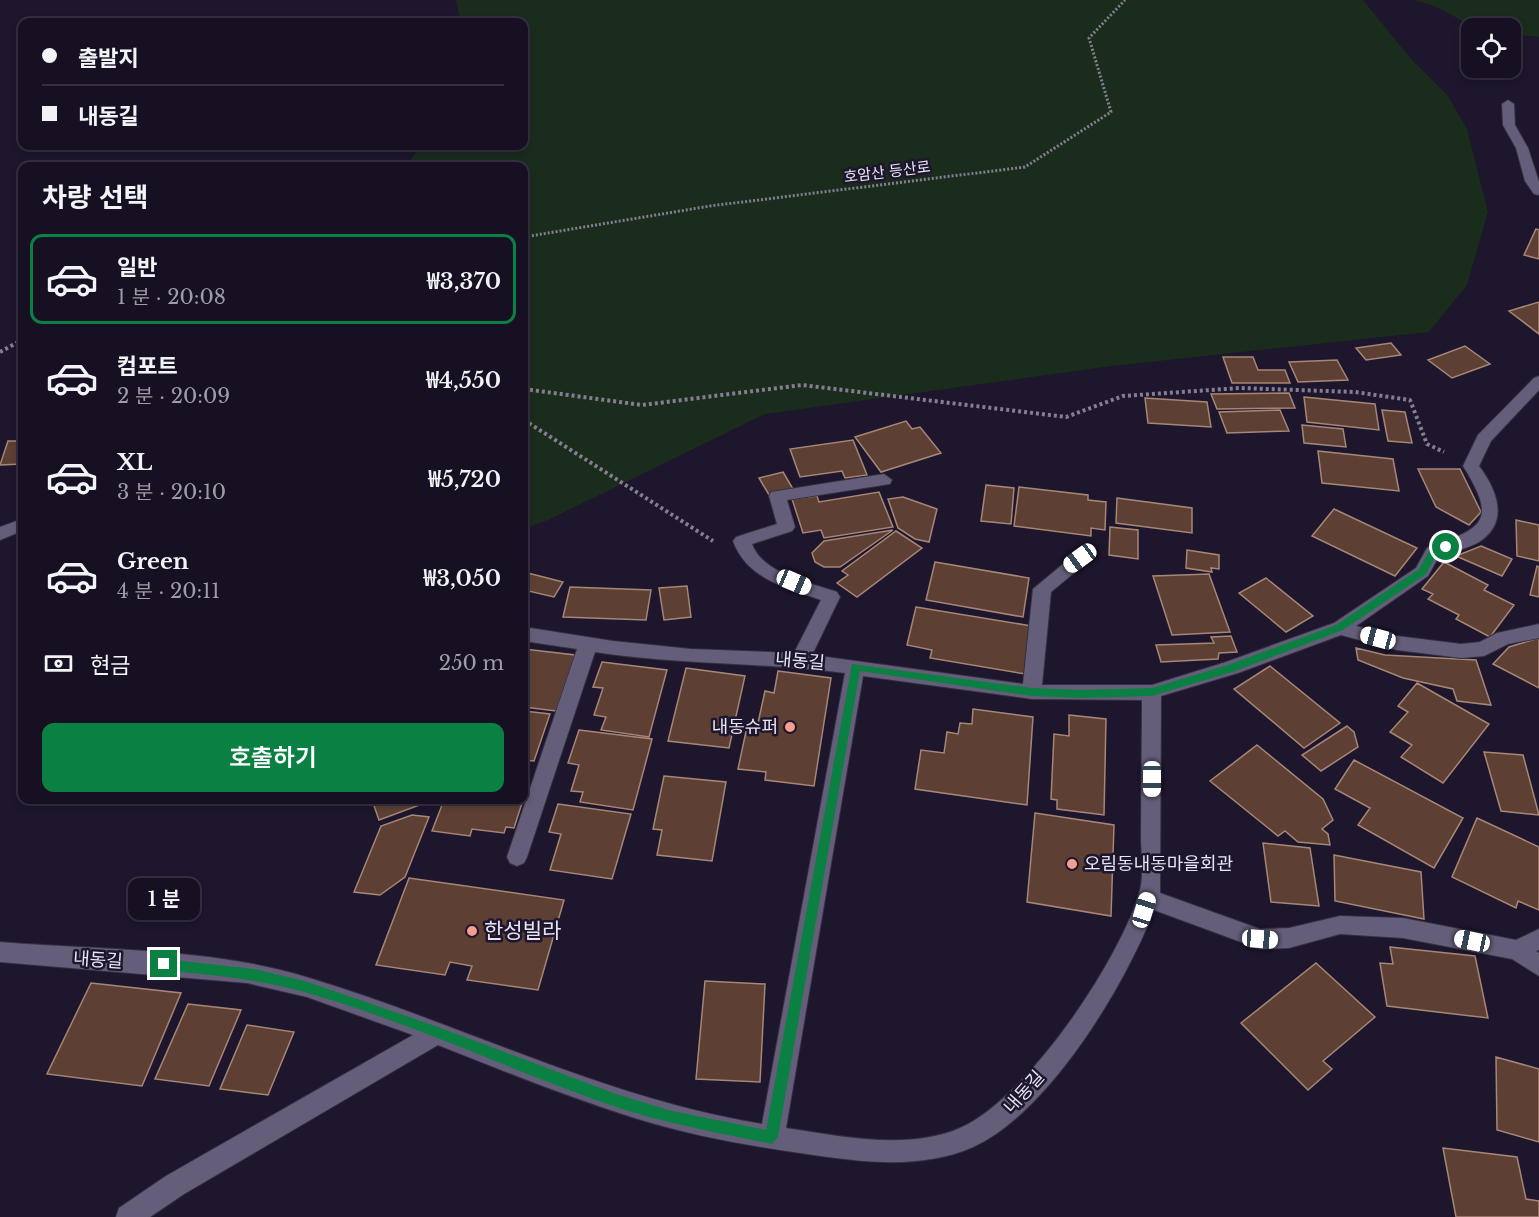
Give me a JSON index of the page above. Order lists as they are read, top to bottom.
{
  "streets": {
    "street": ["내동길"],
    "path": ["호암산 등산로"]
  },
  "places": ["내동슈퍼", "오림동내동마을회관", "한성빌라"],
  "page": {
    "banner": ["출발지", "내동길"],
    "heading": "차량 선택",
    "list": [
      {
        "name": "일반",
        "note": "1 분 · 20:08",
        "value": "₩3,370"
      },
      {
        "name": "컴포트",
        "note": "2 분 · 20:09",
        "value": "₩4,550"
      },
      {
        "name": "XL",
        "note": "3 분 · 20:10",
        "value": "₩5,720"
      },
      {
        "name": "Green",
        "note": "4 분 · 20:11",
        "value": "₩3,050"
      }
    ],
    "pay": ["현금", "250 m"],
    "buttons": "호출하기",
    "bubble": "1 분"
  }
}
